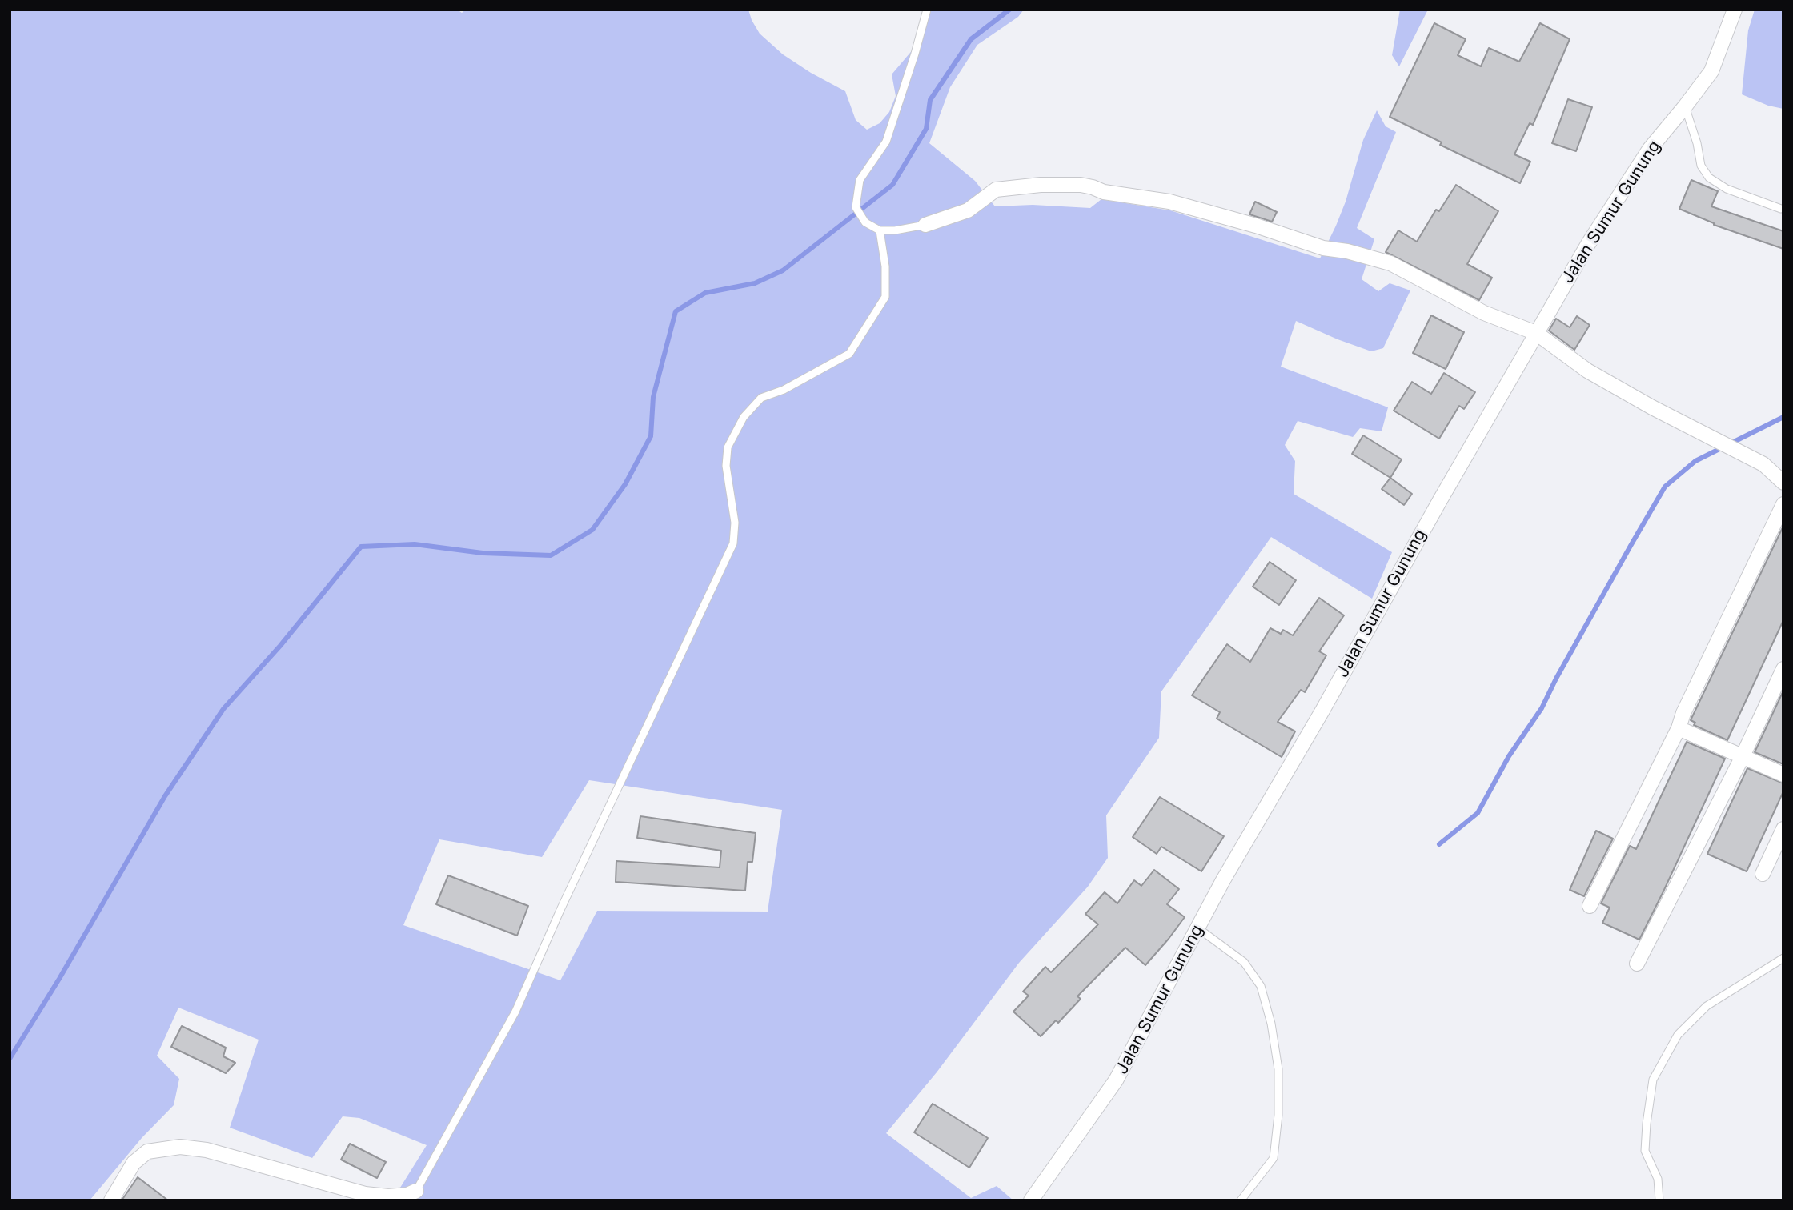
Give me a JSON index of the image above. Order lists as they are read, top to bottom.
{
  "streets": {
    "street": ["Jalan Sumur Gunung"]
  }
}
